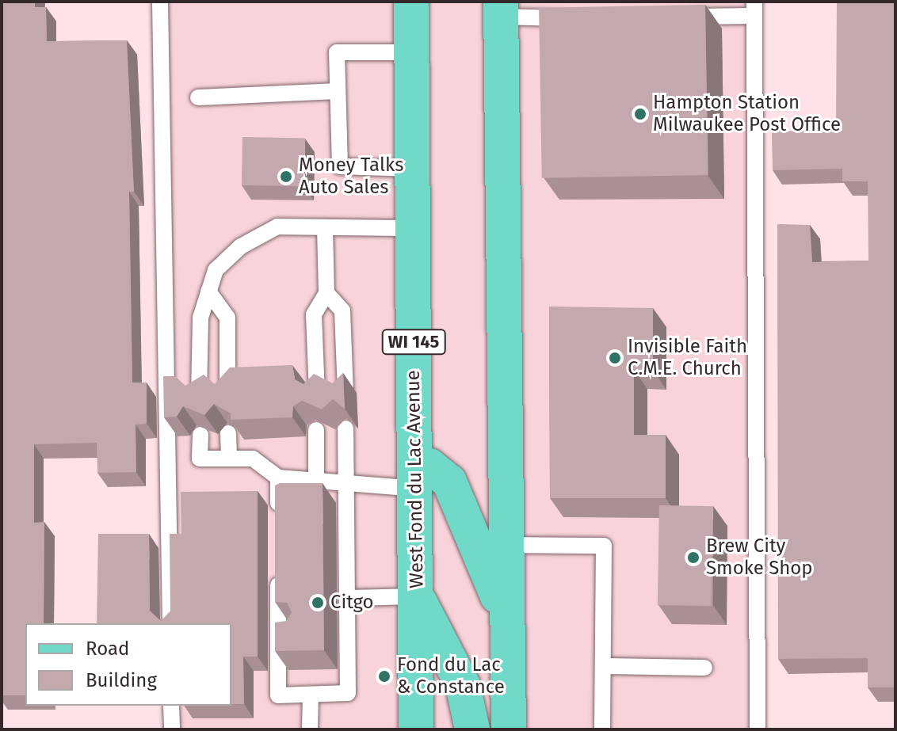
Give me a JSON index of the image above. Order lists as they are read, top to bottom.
{
  "streets": {
    "main road": ["WI 145", "West Fond du Lac Avenue"]
  },
  "places": [
    "Hampton Station Milwaukee Post Office",
    "Money Talks Auto Sales",
    "Invisible Faith C.M.E. Church",
    "Brew City Smoke Shop",
    "Citgo",
    "Fond du Lac & Constance"
  ],
  "legend": ["Road", "Building"]
}
